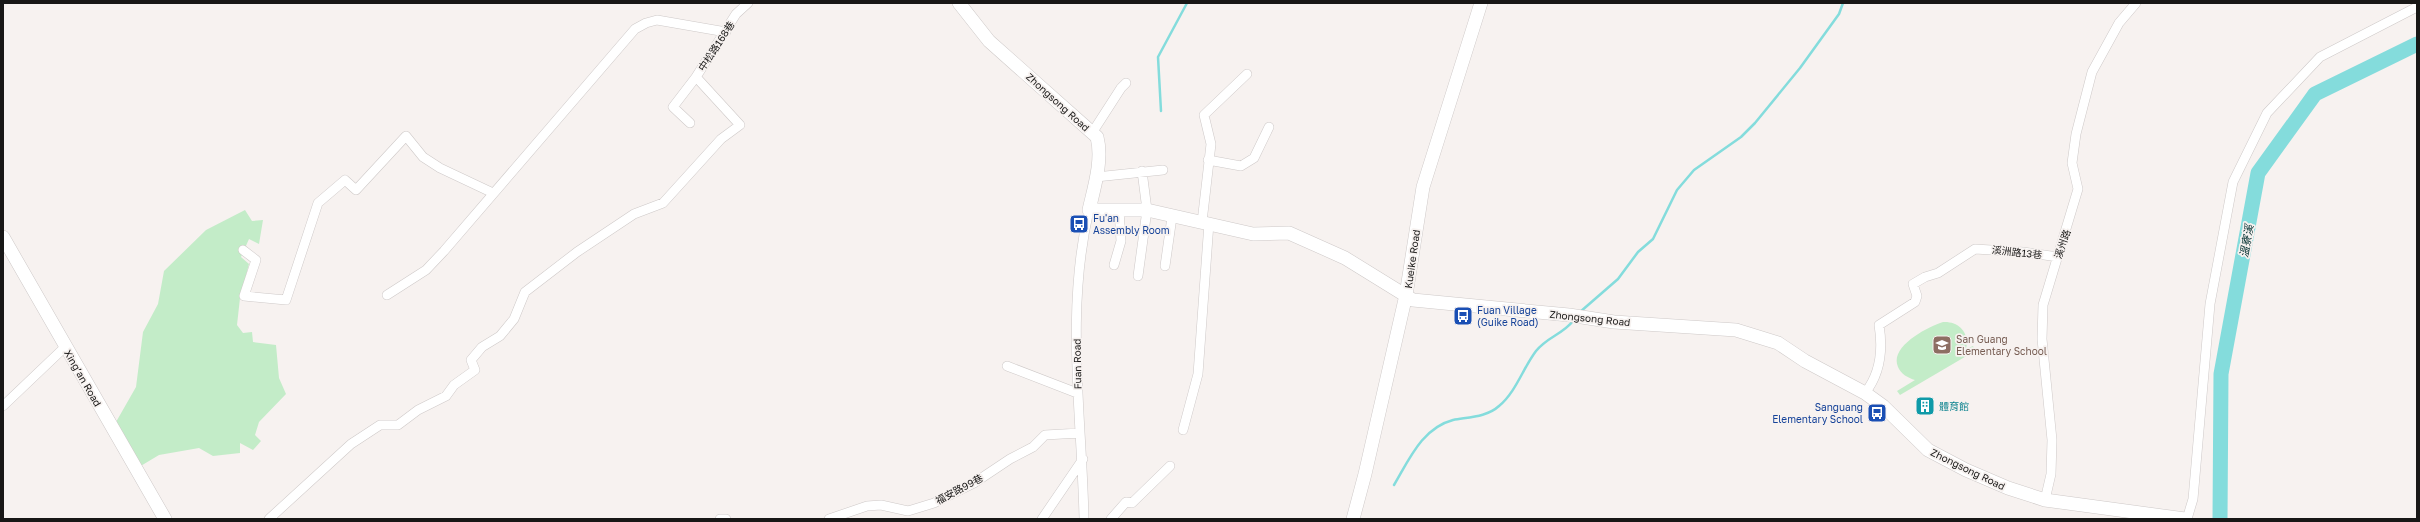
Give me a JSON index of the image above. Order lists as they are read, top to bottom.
{
  "streets": {
    "street": [
      "中松路168巷",
      "Zhongsong Road",
      "溪州路",
      "溪洲路13巷",
      "Kueike Road",
      "Fuan Road",
      "Xing’an Road",
      "福安路99巷"
    ]
  },
  "crossings": [
    ["Zhongsong Road", "溪州路"],
    ["Zhongsong Road", "溪洲路13巷"],
    ["Zhongsong Road", "Kueike Road"],
    ["Zhongsong Road", "Fuan Road"],
    ["溪州路", "溪洲路13巷"],
    ["Fuan Road", "福安路99巷"]
  ],
  "water": ["溫寮溪"],
  "places": {
    "bus stop": ["Fu'an Assembly Room", "Fuan Village (Guike Road)", "Sanguang Elementary School"],
    "school or university": ["San Guang Elementary School"],
    "building": ["體育館"]
  }
}
